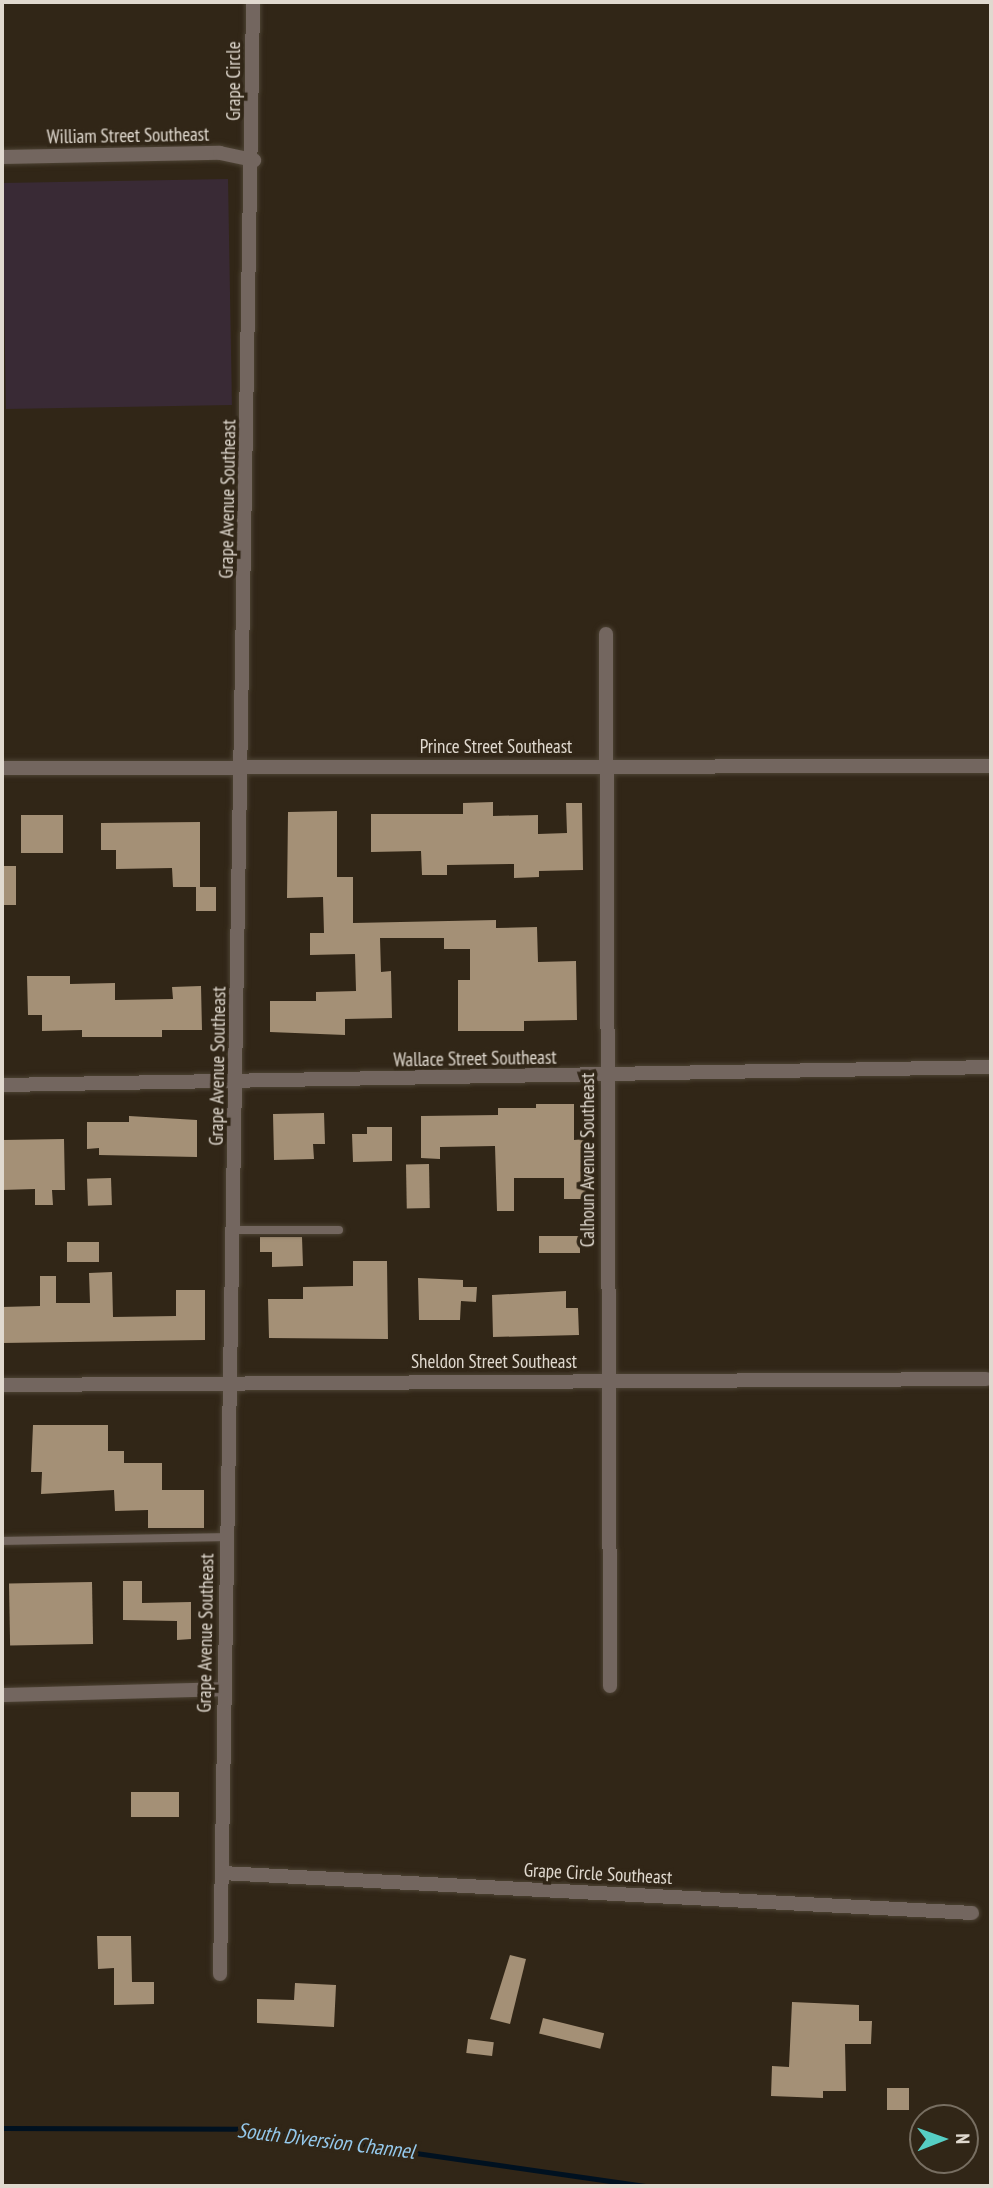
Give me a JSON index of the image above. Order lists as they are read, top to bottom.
{
  "streets": {
    "street": [
      "Grape Circle",
      "William Street Southeast",
      "Grape Avenue Southeast",
      "Prince Street Southeast",
      "Wallace Street Southeast",
      "Calhoun Avenue Southeast",
      "Sheldon Street Southeast",
      "Grape Circle Southeast"
    ]
  },
  "crossings": [
    ["Grape Circle", "William Street Southeast"],
    ["Grape Circle", "Grape Avenue Southeast"],
    ["William Street Southeast", "Grape Avenue Southeast"],
    ["Grape Avenue Southeast", "Prince Street Southeast"],
    ["Grape Avenue Southeast", "Wallace Street Southeast"],
    ["Grape Avenue Southeast", "Sheldon Street Southeast"],
    ["Grape Avenue Southeast", "Grape Circle Southeast"],
    ["Prince Street Southeast", "Calhoun Avenue Southeast"],
    ["Wallace Street Southeast", "Calhoun Avenue Southeast"],
    ["Calhoun Avenue Southeast", "Sheldon Street Southeast"]
  ],
  "water": ["South Diversion Channel"],
  "north": "right"
}
